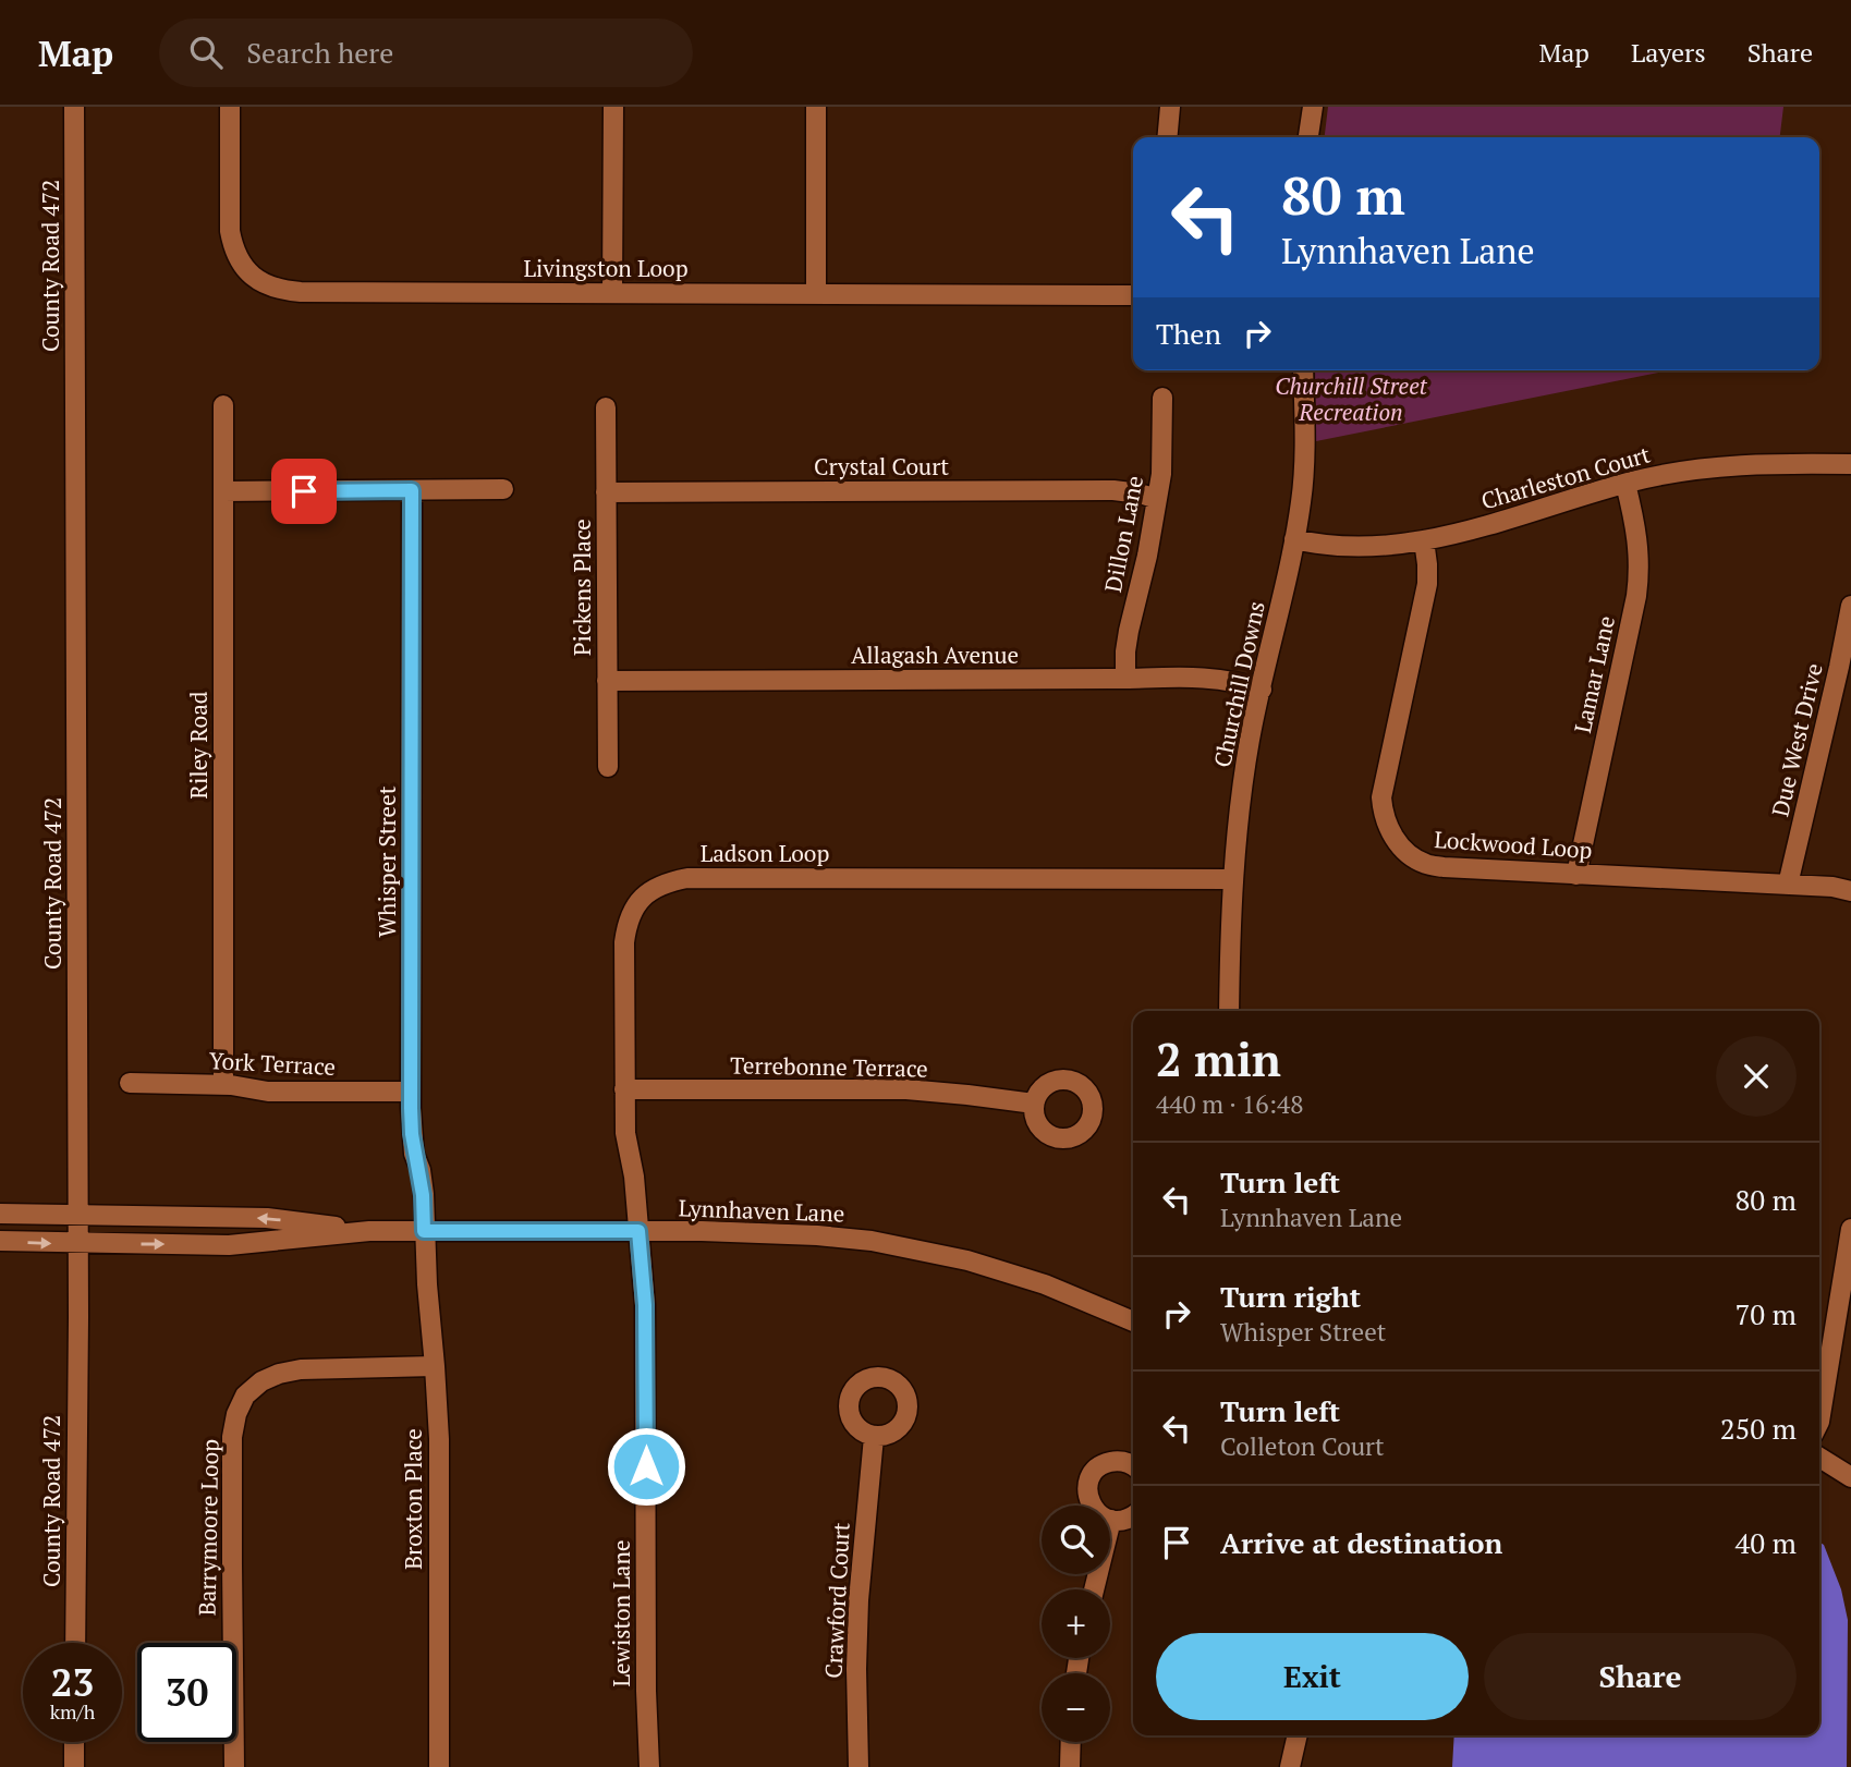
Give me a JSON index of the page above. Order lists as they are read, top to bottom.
{
  "streets": {
    "street": [
      "County Road 472",
      "Livingston Loop",
      "Crystal Court",
      "Charleston Court",
      "Dillon Lane",
      "Pickens Place",
      "Allagash Avenue",
      "Lamar Lane",
      "Churchill Downs",
      "Due West Drive",
      "Riley Road",
      "Lockwood Loop",
      "Ladson Loop",
      "Whisper Street",
      "York Terrace",
      "Terrebonne Terrace",
      "Lynnhaven Lane",
      "Broxton Place",
      "Barrymoore Loop",
      "Crawford Court",
      "Lewiston Lane"
    ]
  },
  "crossings": [
    ["County Road 472", "Lynnhaven Lane"],
    ["Crystal Court", "Dillon Lane"],
    ["Crystal Court", "Pickens Place"],
    ["Charleston Court", "Lamar Lane"],
    ["Charleston Court", "Churchill Downs"],
    ["Charleston Court", "Lockwood Loop"],
    ["Dillon Lane", "Allagash Avenue"],
    ["Pickens Place", "Allagash Avenue"],
    ["Allagash Avenue", "Churchill Downs"],
    ["Lamar Lane", "Lockwood Loop"],
    ["Churchill Downs", "Ladson Loop"],
    ["Due West Drive", "Lockwood Loop"],
    ["Riley Road", "York Terrace"],
    ["Ladson Loop", "Terrebonne Terrace"],
    ["Ladson Loop", "Lynnhaven Lane"],
    ["Ladson Loop", "Lewiston Lane"],
    ["Whisper Street", "York Terrace"],
    ["Whisper Street", "Lynnhaven Lane"],
    ["Whisper Street", "Broxton Place"],
    ["Lynnhaven Lane", "Broxton Place"],
    ["Lynnhaven Lane", "Lewiston Lane"],
    ["Broxton Place", "Barrymoore Loop"]
  ],
  "parks": ["Churchill Street Recreation"],
  "page": {
    "header": "Map",
    "search": "Search here",
    "nav": ["Map", "Layers", "Share"],
    "turn": ["80 m", "Lynnhaven Lane"],
    "then": "Then",
    "heading": ["2 min", "440 m · 16:48"],
    "list": [
      {
        "name": "Turn left",
        "note": "Lynnhaven Lane",
        "value": "80 m"
      },
      {
        "name": "Turn right",
        "note": "Whisper Street",
        "value": "70 m"
      },
      {
        "name": "Turn left",
        "note": "Colleton Court",
        "value": "250 m"
      },
      {
        "name": "Arrive at destination",
        "value": "40 m"
      }
    ],
    "map_buttons": ["+", "−"],
    "buttons": ["Exit", "Share"],
    "speed": "23 km/h",
    "limit": "30"
  }
}
